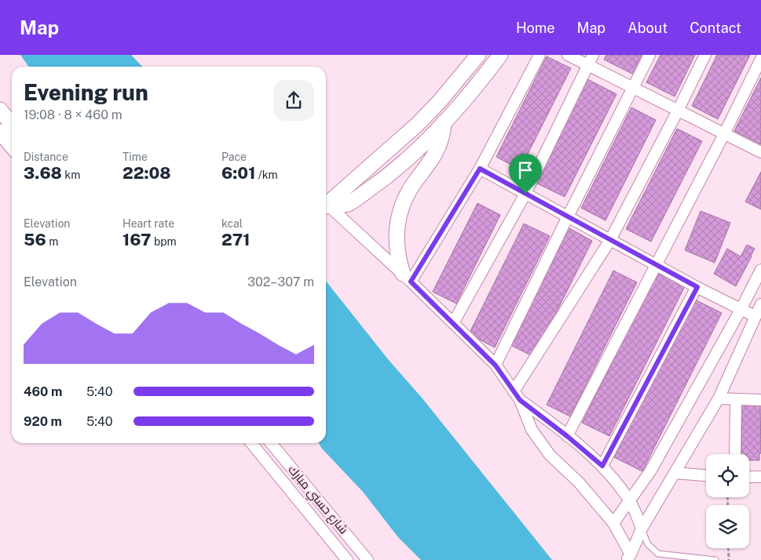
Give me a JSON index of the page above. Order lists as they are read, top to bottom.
{
  "streets": {
    "street": ["شارع حسني مبارك"]
  },
  "page": {
    "header": "Map",
    "nav": [
      "Home",
      "Map",
      "About",
      "Contact"
    ],
    "heading": ["Evening run", "19:08 · 8 × 460 m"],
    "stats": [
      ["Distance", "3.68 km"],
      ["Time", "22:08"],
      ["Pace", "6:01 /km"],
      ["Elevation", "56 m"],
      ["Heart rate", "167 bpm"],
      ["kcal", "271"]
    ],
    "chart": ["Elevation", "302–307 m"],
    "list": [
      {
        "name": "460 m",
        "note": "5:40"
      },
      {
        "name": "920 m",
        "note": "5:40"
      }
    ]
  }
}
